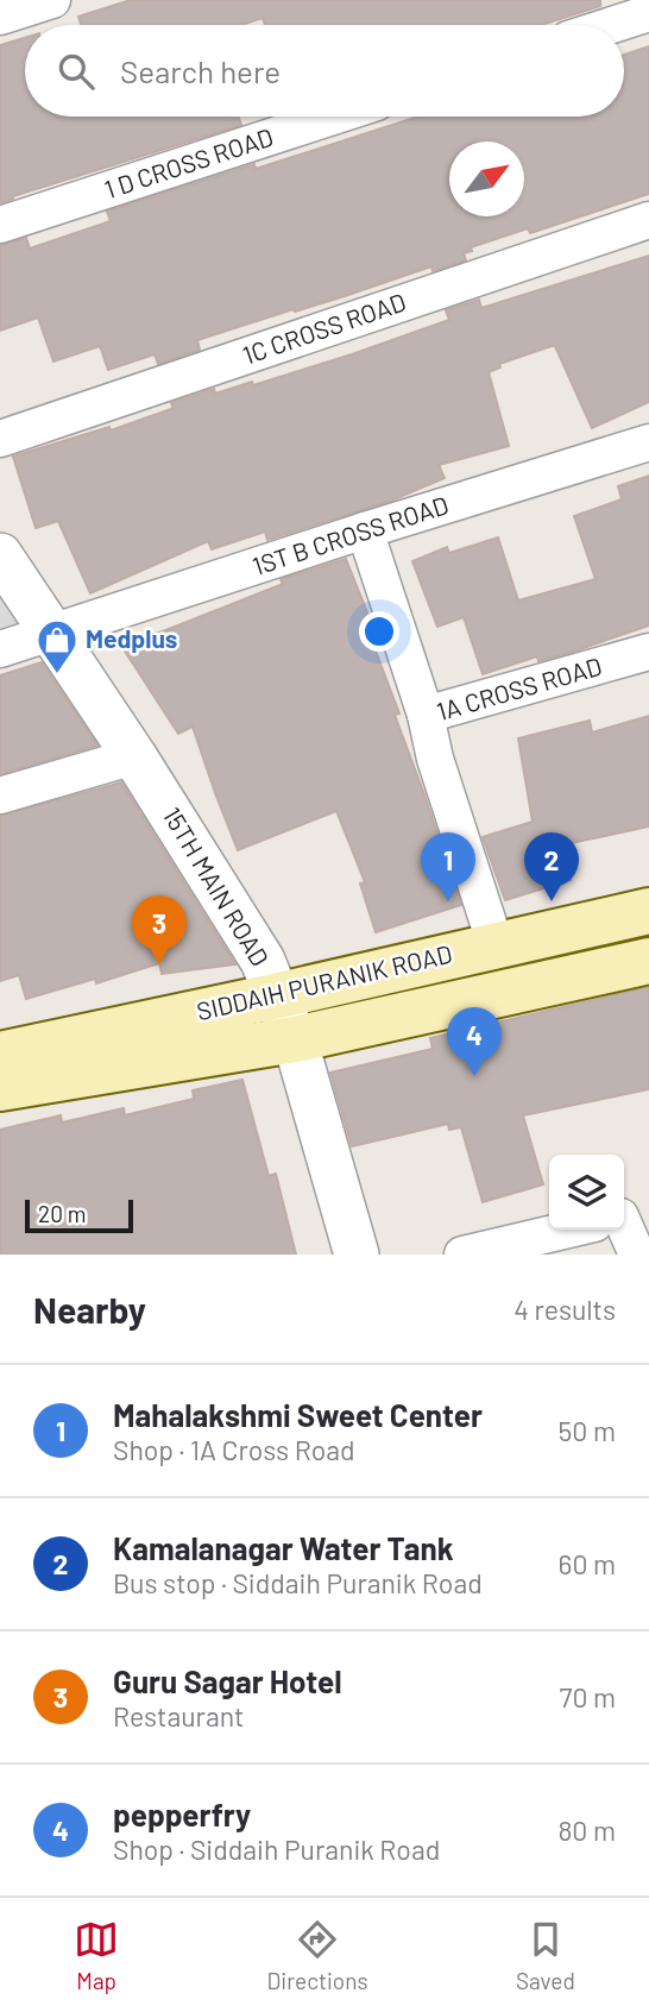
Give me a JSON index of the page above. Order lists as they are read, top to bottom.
{
  "streets": {
    "main road": ["SIDDAIH PURANIK ROAD"],
    "street": [
      "1 D CROSS ROAD",
      "1C CROSS ROAD",
      "1ST B CROSS ROAD",
      "1A CROSS ROAD",
      "15TH MAIN ROAD"
    ]
  },
  "crossings": [
    ["1ST B CROSS ROAD", "15TH MAIN ROAD"],
    ["1A CROSS ROAD", "SIDDAIH PURANIK ROAD"],
    ["15TH MAIN ROAD", "SIDDAIH PURANIK ROAD"]
  ],
  "places": {
    "shop": ["Medplus"]
  },
  "scale_bar": "20 m",
  "north": "top right",
  "page": {
    "search": "Search here",
    "pins": [
      "1",
      "2",
      "3",
      "4"
    ],
    "scale": "20 m",
    "heading": ["Nearby", "4 results"],
    "list": [
      {
        "mark": "1",
        "name": "Mahalakshmi Sweet Center",
        "note": "Shop · 1A Cross Road",
        "value": "50 m"
      },
      {
        "mark": "2",
        "name": "Kamalanagar Water Tank",
        "note": "Bus stop · Siddaih Puranik Road",
        "value": "60 m"
      },
      {
        "mark": "3",
        "name": "Guru Sagar Hotel",
        "note": "Restaurant",
        "value": "70 m"
      },
      {
        "mark": "4",
        "name": "pepperfry",
        "note": "Shop · Siddaih Puranik Road",
        "value": "80 m"
      }
    ],
    "nav": ["Map", "Directions", "Saved"]
  }
}
